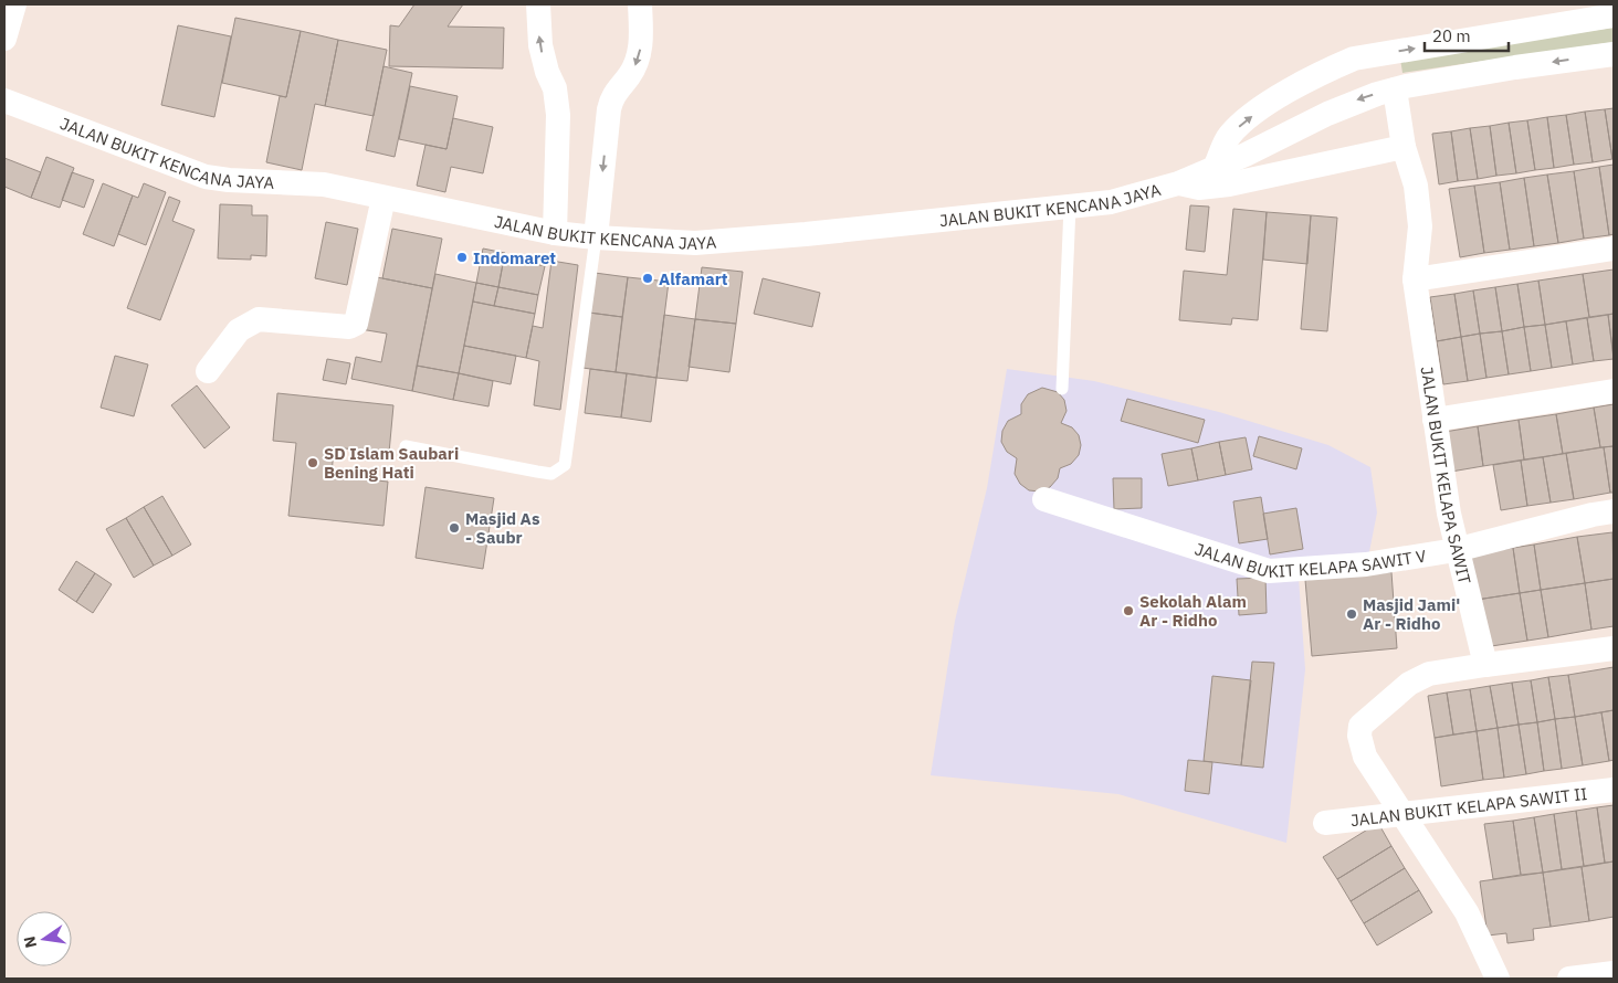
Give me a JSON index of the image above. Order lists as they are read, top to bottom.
{
  "streets": {
    "street": [
      "JALAN BUKIT KENCANA JAYA",
      "JALAN BUKIT KELAPA SAWIT",
      "JALAN BUKIT KELAPA SAWIT V",
      "JALAN BUKIT KELAPA SAWIT II"
    ]
  },
  "crossings": [
    ["JALAN BUKIT KENCANA JAYA", "JALAN BUKIT KELAPA SAWIT"],
    ["JALAN BUKIT KELAPA SAWIT", "JALAN BUKIT KELAPA SAWIT V"]
  ],
  "places": [
    "Indomaret",
    "Alfamart",
    "SD Islam Saubari Bening Hati",
    "Masjid As - Saubr",
    "Sekolah Alam Ar - Ridho",
    "Masjid Jami' Ar - Ridho"
  ],
  "scale_bar": "20 m",
  "north": "left"
}
